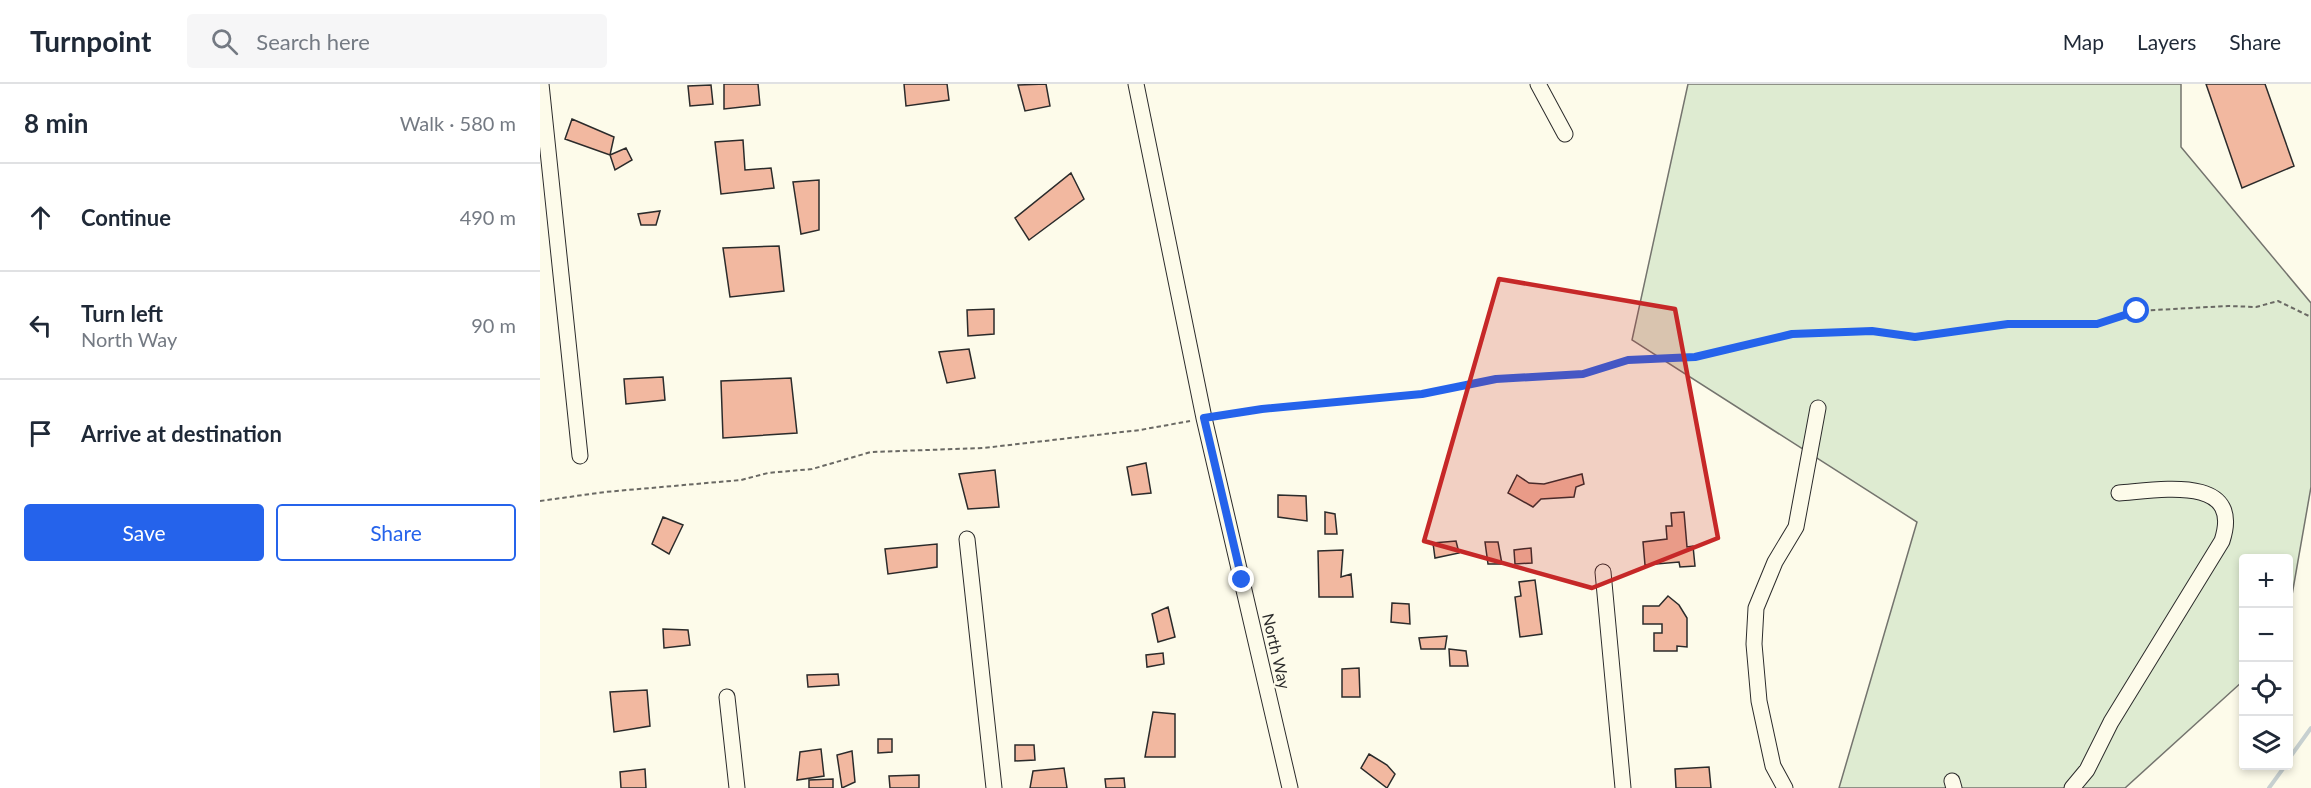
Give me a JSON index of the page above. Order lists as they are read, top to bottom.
{
  "streets": {
    "street": ["North Way"]
  },
  "page": {
    "header": "Turnpoint",
    "search": "Search here",
    "nav": ["Map", "Layers", "Share"],
    "heading": ["8 min", "Walk · 580 m"],
    "list": [
      ["Continue", "490 m"],
      ["Turn left", "North Way", "90 m"],
      "Arrive at destination"
    ],
    "buttons": ["Save", "Share"],
    "map_buttons": ["+", "−"]
  }
}
